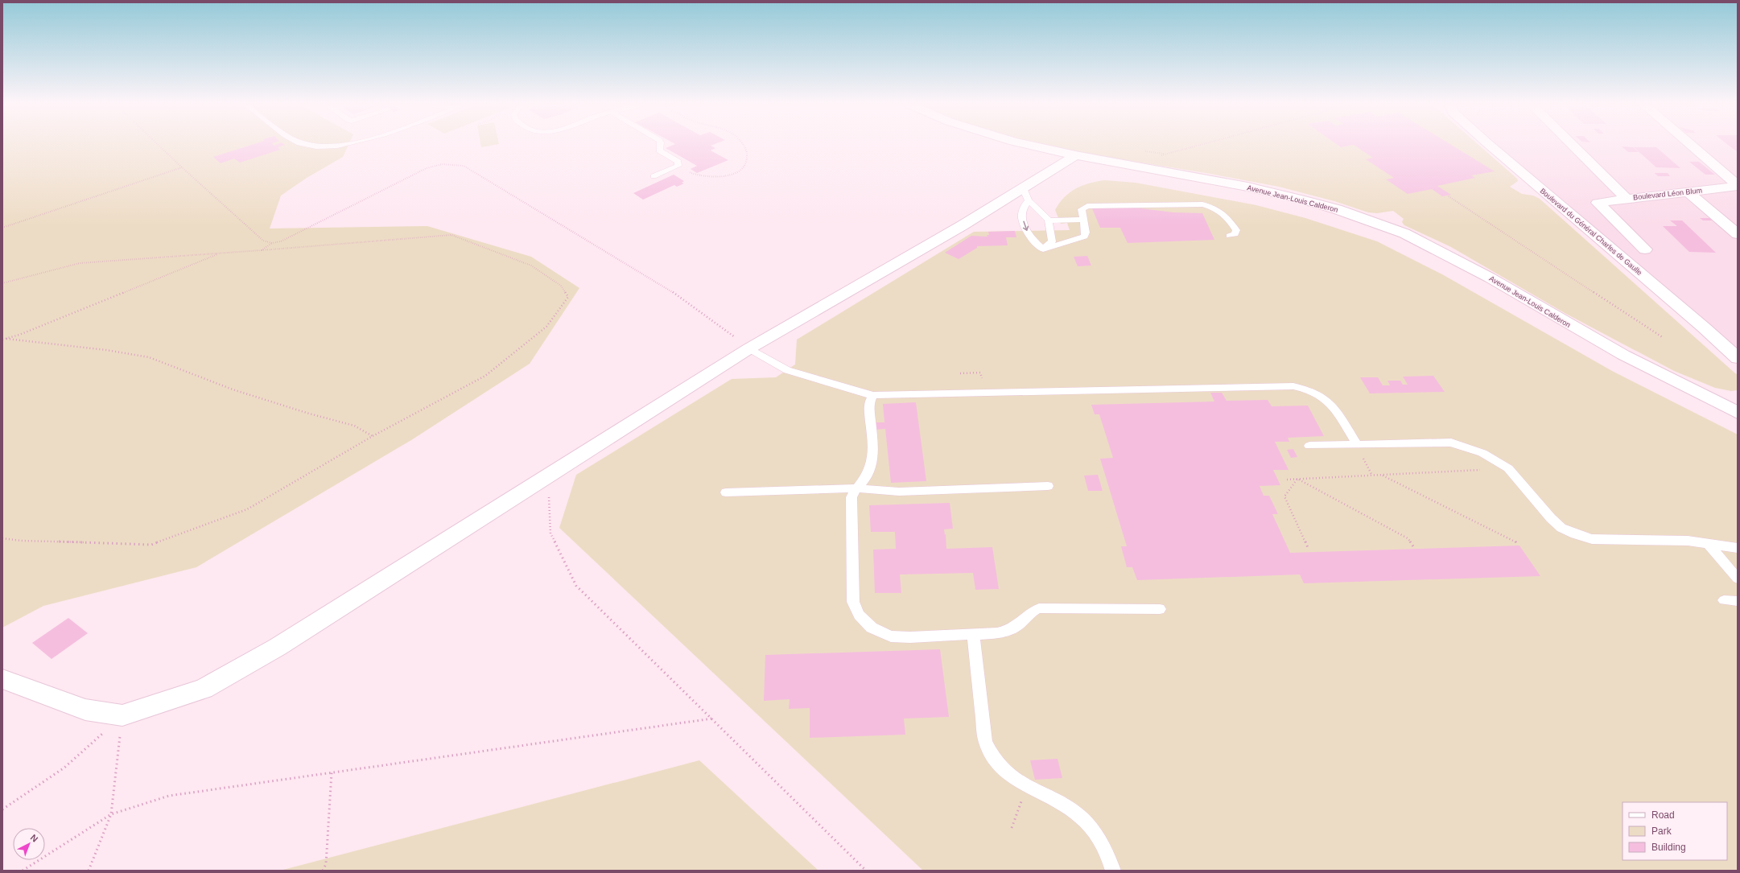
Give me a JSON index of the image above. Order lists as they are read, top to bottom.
{
  "streets": {
    "street": ["Boulevard Léon Blum", "Avenue Jean-Louis Calderon", "Boulevard du Général Charles de Gaulle"]
  },
  "legend": ["Road", "Park", "Building"],
  "north": "top right"
}
